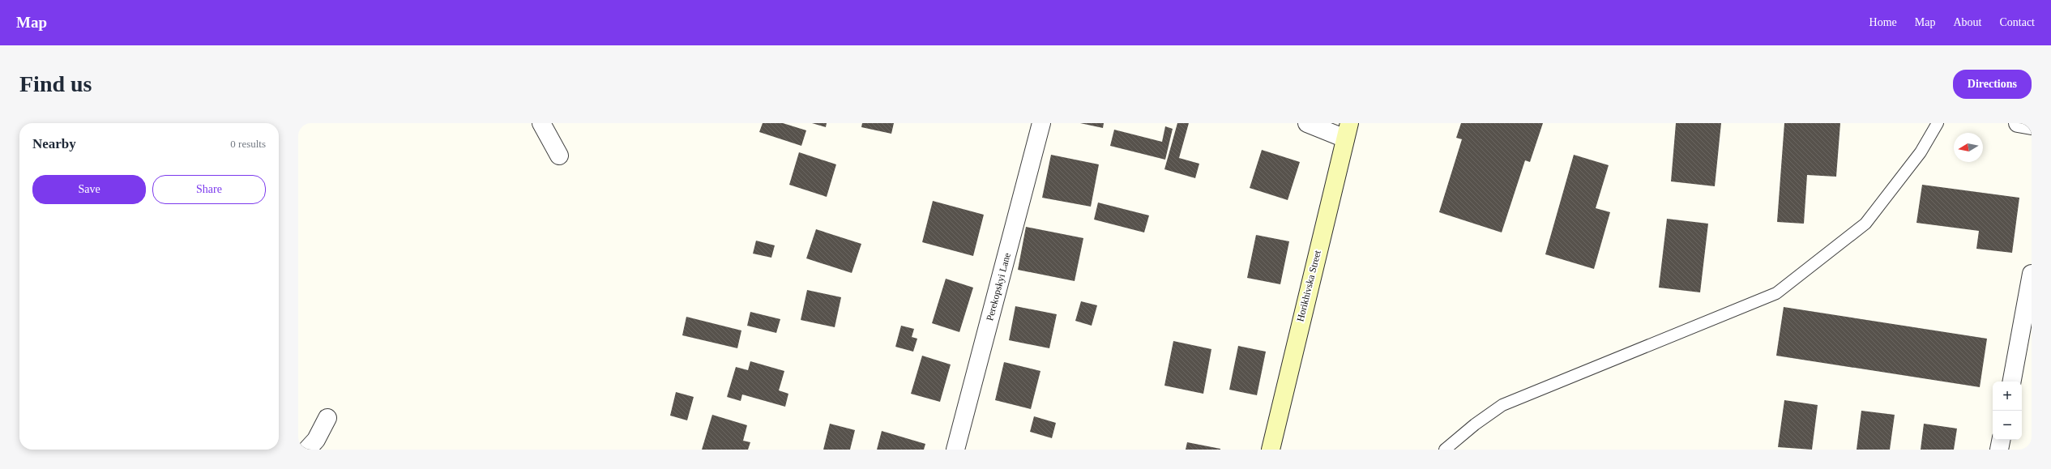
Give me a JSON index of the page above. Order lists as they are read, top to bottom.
{
  "streets": {
    "street": ["Horikhivska Street", "Perekopskyi Lane"]
  },
  "north": "left",
  "page": {
    "header": "Map",
    "nav": [
      "Home",
      "Map",
      "About",
      "Contact"
    ],
    "buttons": [
      "Directions",
      ["Save", "Share"]
    ],
    "title": "Find us",
    "heading": ["Nearby", "0 results"],
    "map_buttons": ["+", "−"]
  }
}
